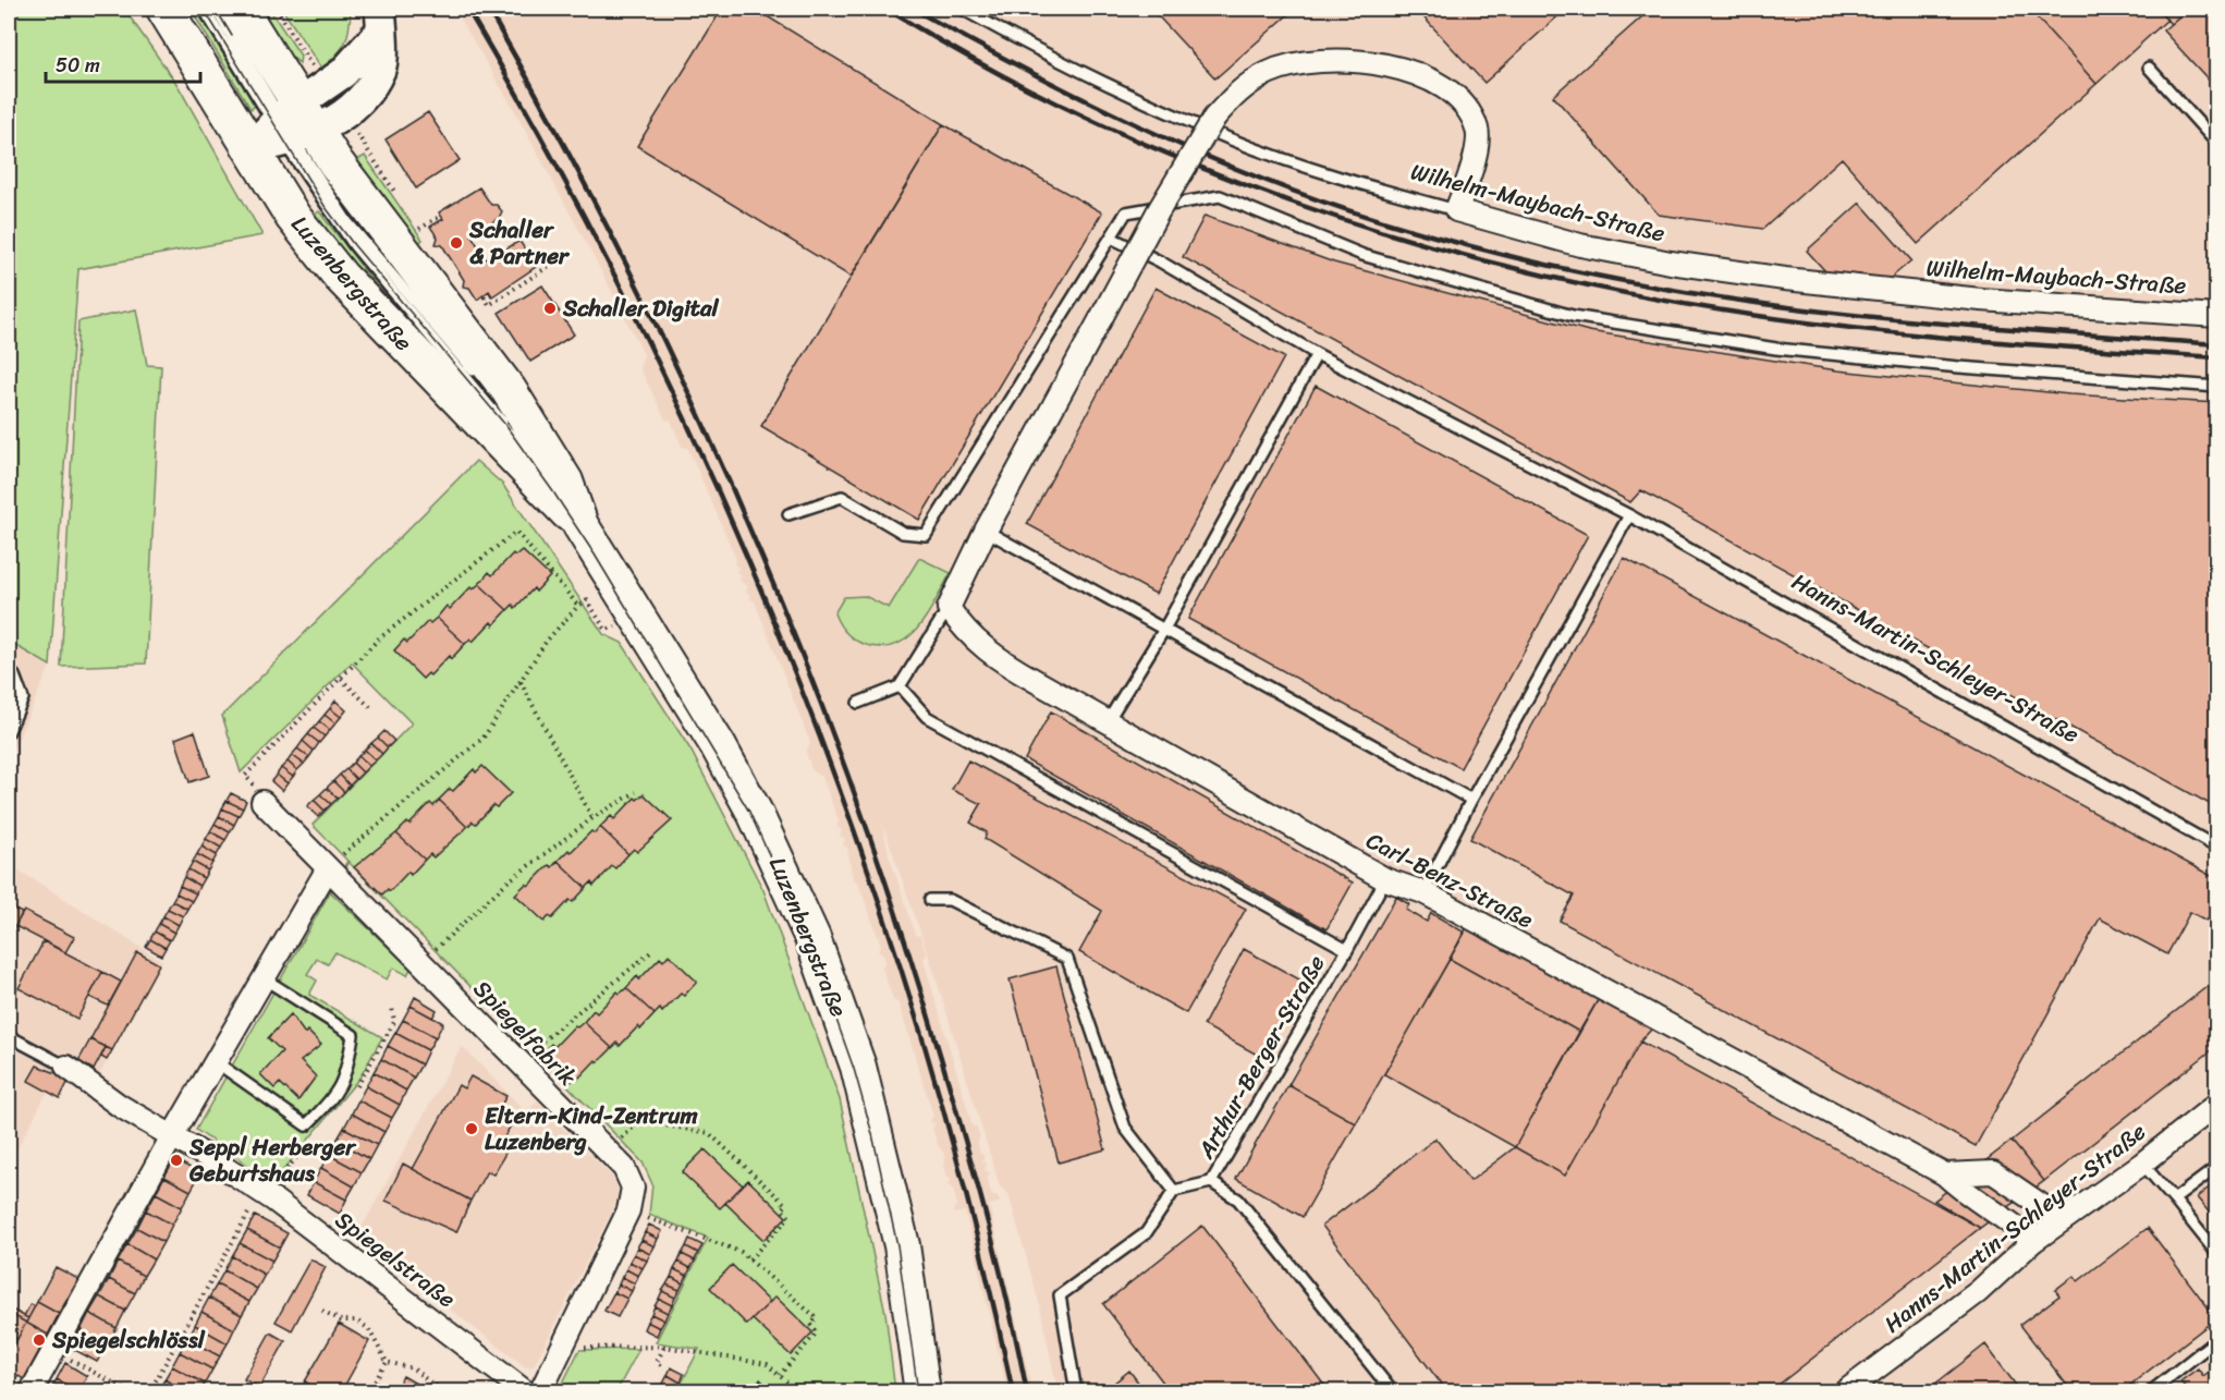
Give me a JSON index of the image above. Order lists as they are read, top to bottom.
{
  "streets": {
    "main road": ["Luzenbergstraße"],
    "street": [
      "Wilhelm-Maybach-Straße",
      "Hanns-Martin-Schleyer-Straße",
      "Carl-Benz-Straße",
      "Spiegelfabrik",
      "Spiegelstraße"
    ],
    "lane": ["Arthur-Berger-Straße"]
  },
  "crossings": [
    ["Hanns-Martin-Schleyer-Straße", "Carl-Benz-Straße"],
    ["Carl-Benz-Straße", "Arthur-Berger-Straße"]
  ],
  "places": [
    "Schaller & Partner",
    "Schaller Digital",
    "Eltern-Kind-Zentrum Luzenberg",
    "Seppl Herberger Geburtshaus",
    "Spiegelschlössl"
  ],
  "scale_bar": "50 m"
}
